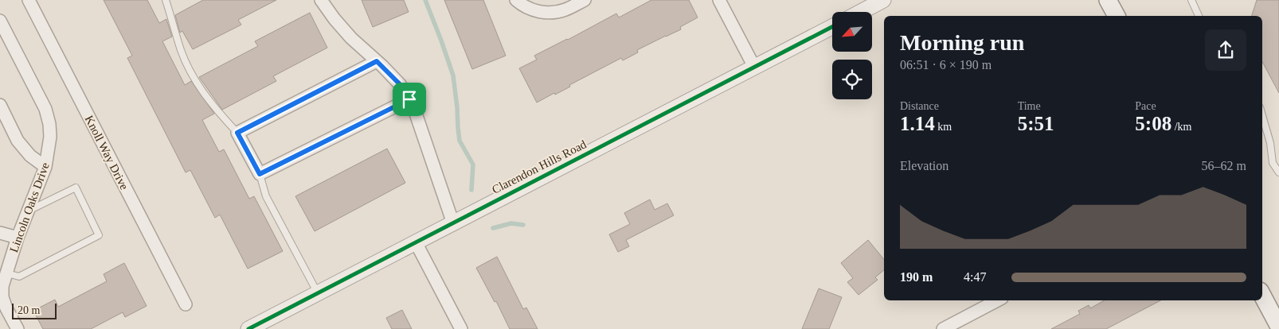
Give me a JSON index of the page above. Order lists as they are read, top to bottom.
{
  "streets": {
    "street": ["Knoll Way Drive", "Clarendon Hills Road", "Lincoln Oaks Drive"]
  },
  "scale_bar": "20 m",
  "north": "bottom left",
  "page": {
    "heading": ["Morning run", "06:51 · 6 × 190 m"],
    "stats": [
      ["Distance", "1.14 km"],
      ["Time", "5:51"],
      ["Pace", "5:08 /km"]
    ],
    "chart": ["Elevation", "56–62 m"],
    "list": [
      {
        "name": "190 m",
        "note": "4:47"
      }
    ],
    "scale": "20 m"
  }
}
